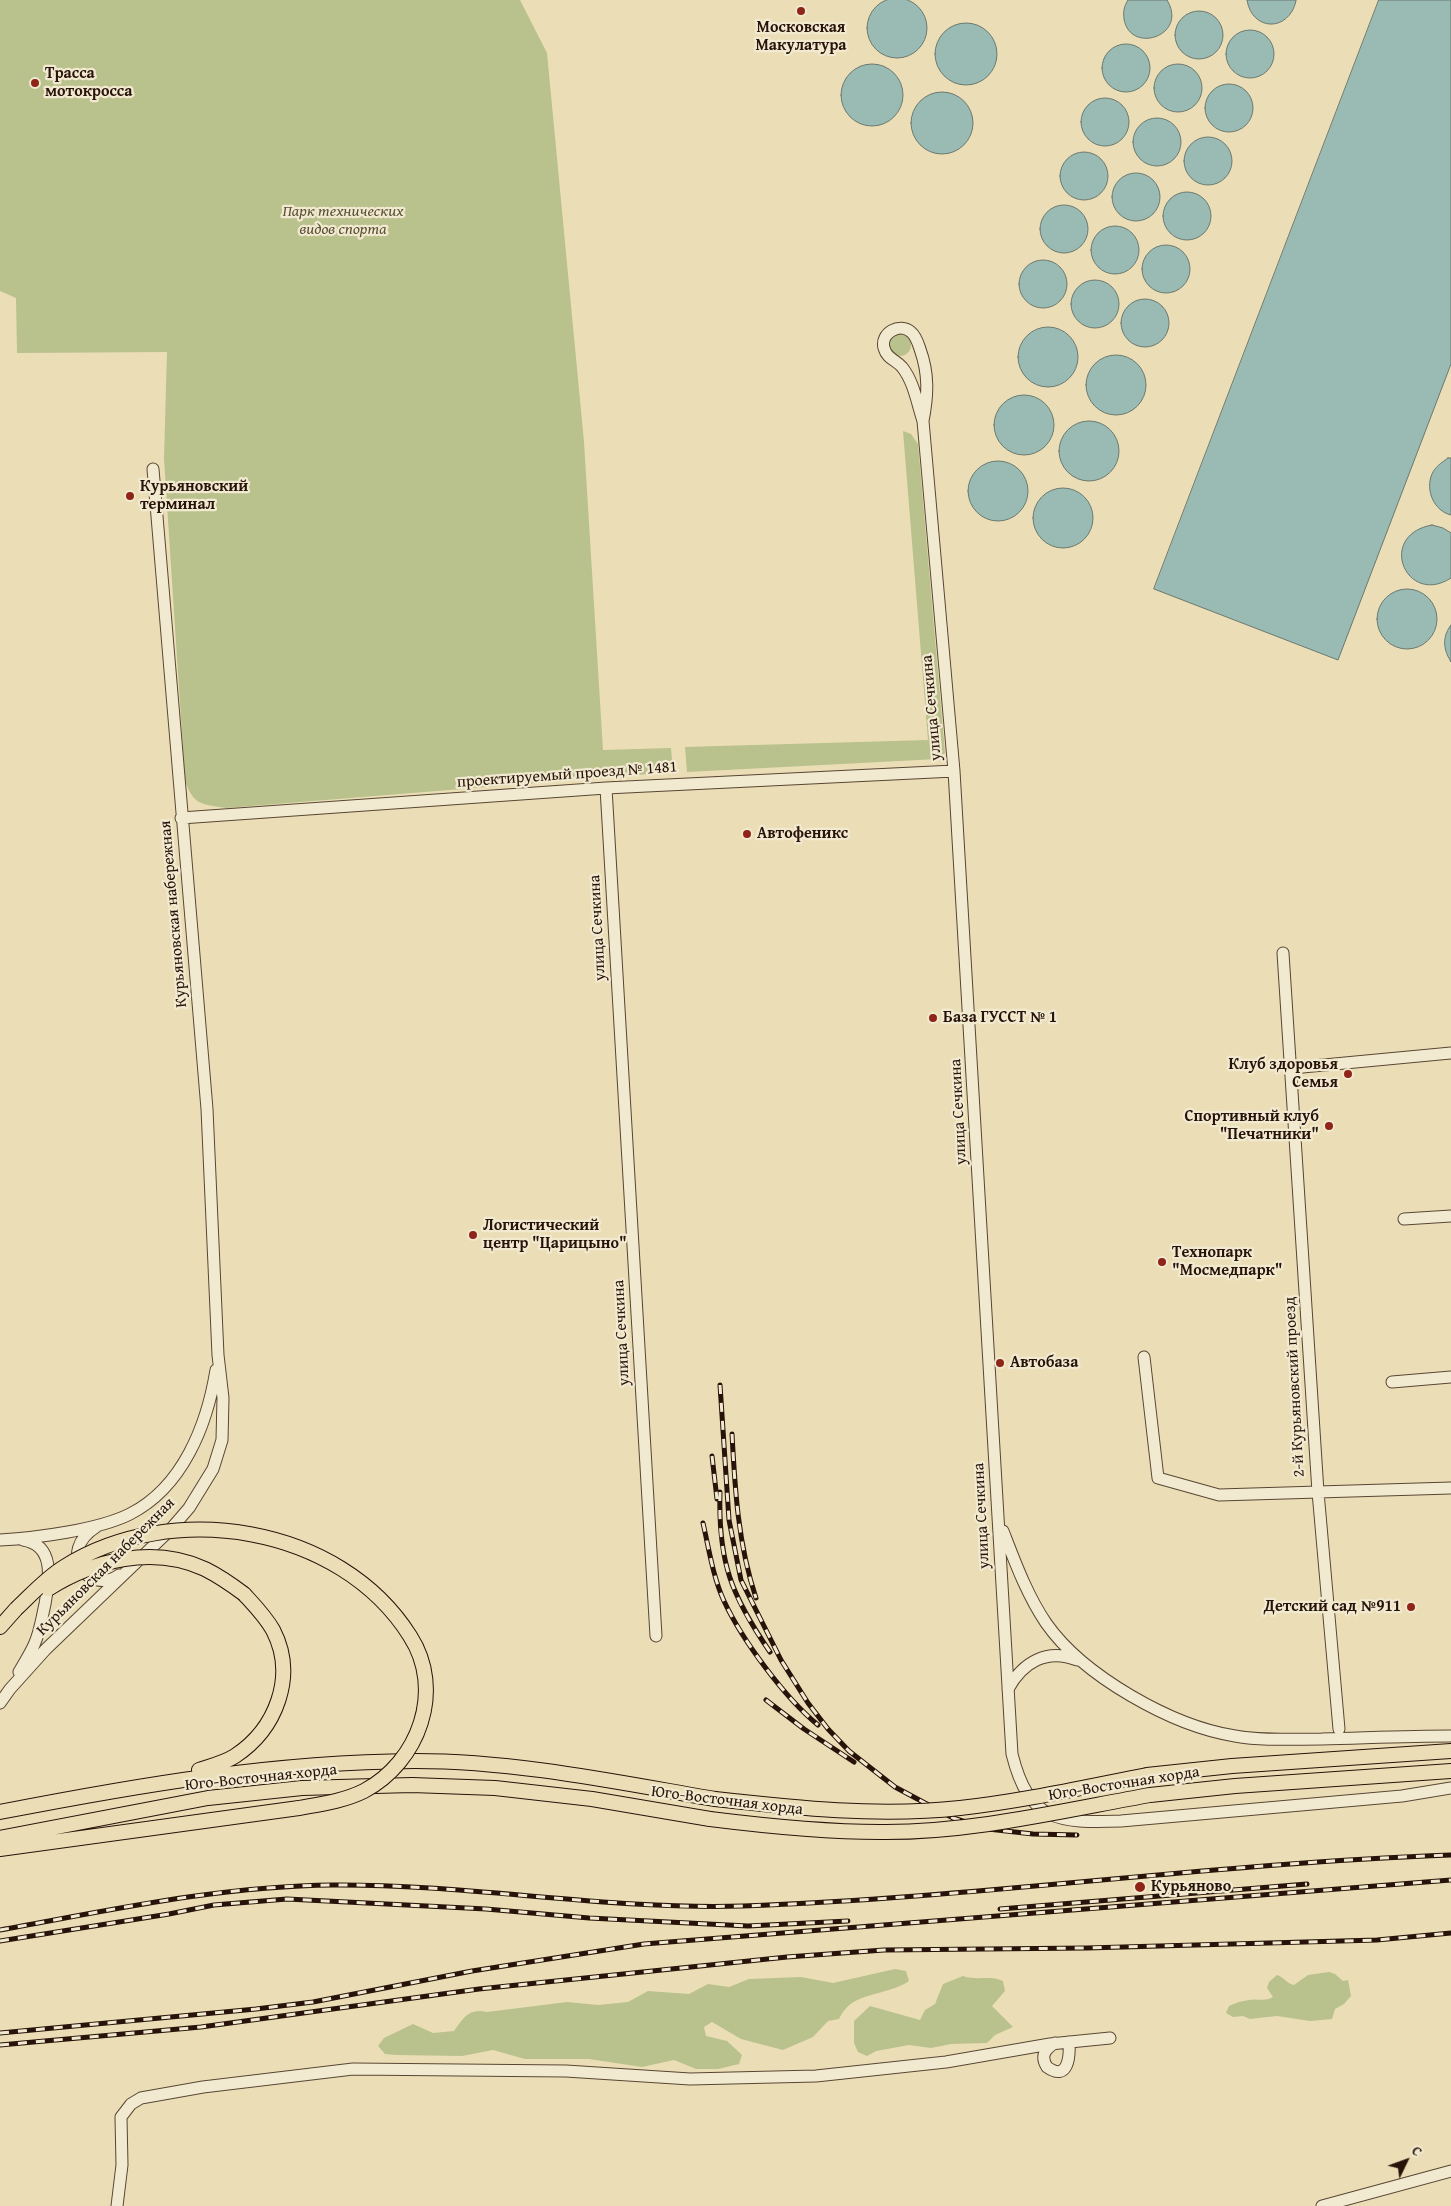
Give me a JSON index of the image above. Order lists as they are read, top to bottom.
{
  "streets": {
    "main road": ["Юго-Восточная хорда"],
    "street": [
      "улица Сечкина",
      "проектируемый проезд № 1481",
      "Курьяновская набережная",
      "2-й Курьяновский проезд"
    ]
  },
  "crossings": [
    ["улица Сечкина", "проектируемый проезд № 1481"],
    ["проектируемый проезд № 1481", "Курьяновская набережная"]
  ],
  "parks": ["Парк технических видов спорта"],
  "places": [
    "Московская Макулатура",
    "Трасса мотокросса",
    "Курьяновский терминал",
    "Автофеникс",
    "База ГУССТ № 1",
    "Клуб здоровья Семья",
    "Спортивный клуб \"Печатники\"",
    "Логистический центр \"Царицыно\"",
    "Технопарк \"Мосмедпарк\"",
    "Автобаза",
    "Детский сад №911",
    "Курьяново"
  ],
  "north": "top right"
}
